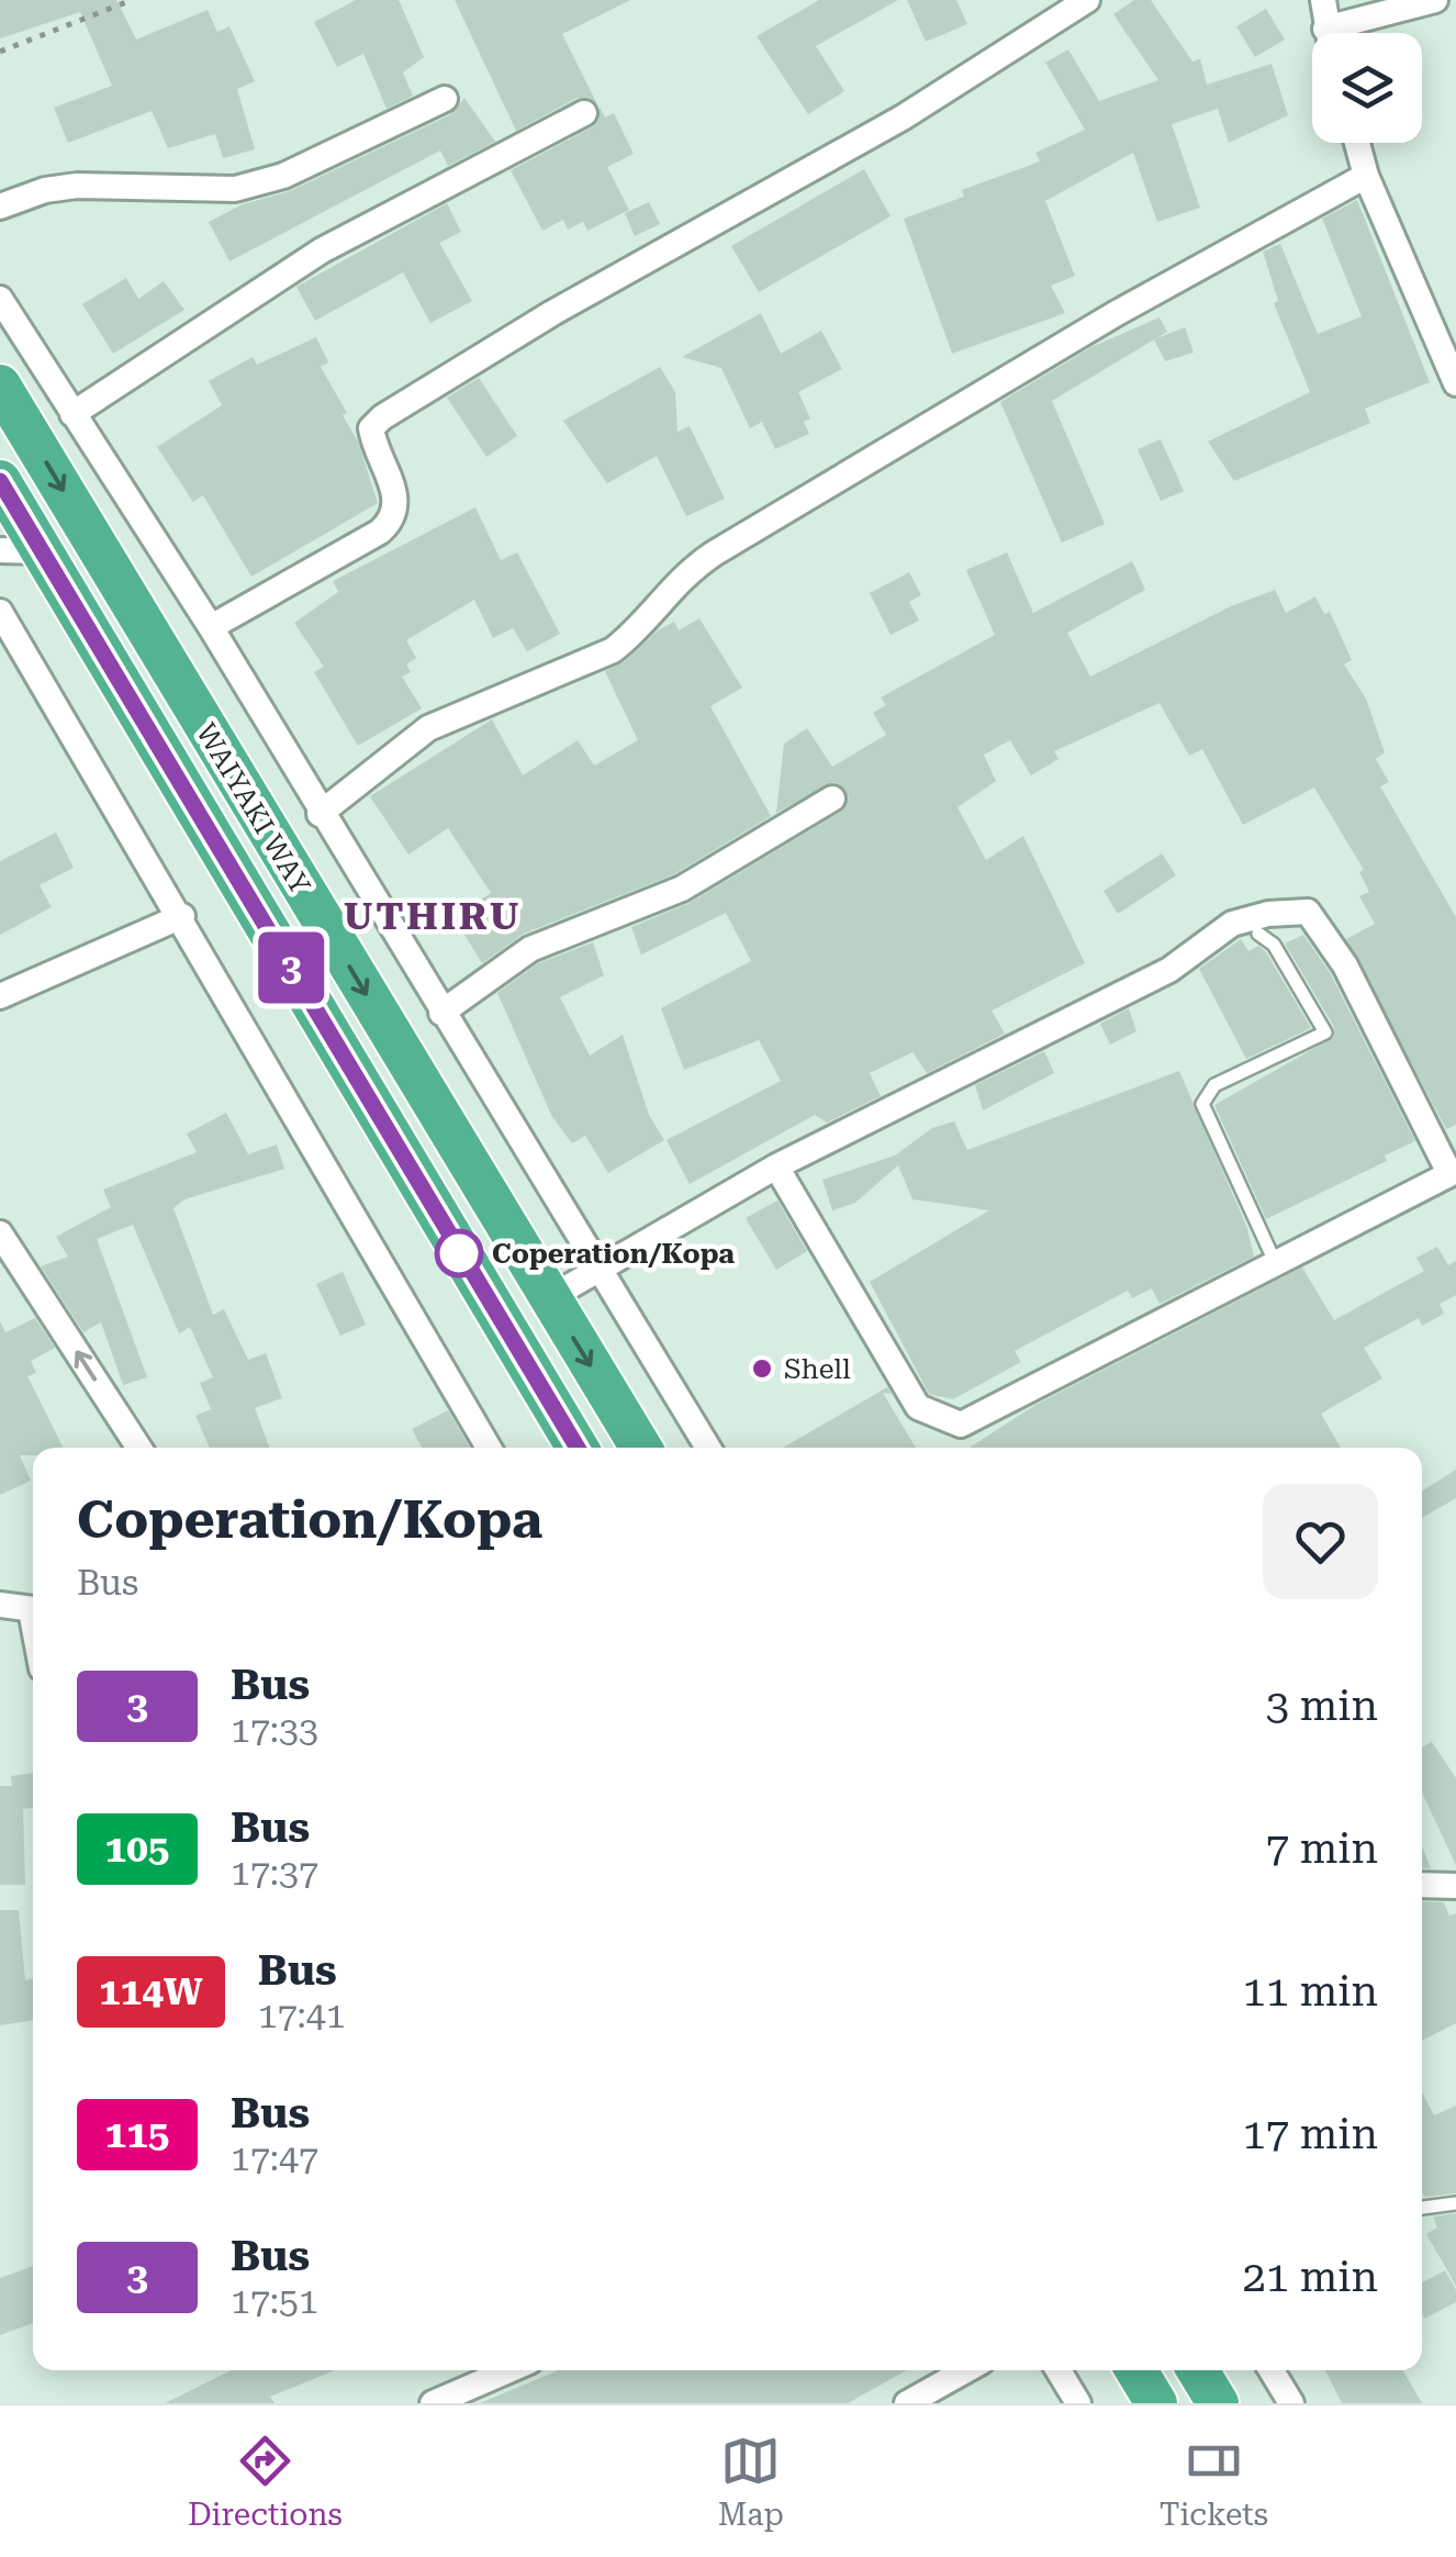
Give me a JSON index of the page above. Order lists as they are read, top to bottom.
{
  "streets": {
    "highway": ["WAIYAKI WAY"]
  },
  "districts": ["UTHIRU"],
  "places": ["Coperation/Kopa", "Shell"],
  "lines": ["bus line 3"],
  "page": {
    "on_map": "3",
    "heading": ["Coperation/Kopa", "Bus"],
    "list": [
      {
        "mark": "3",
        "name": "Bus",
        "note": "17:33",
        "value": "3 min"
      },
      {
        "mark": "105",
        "name": "Bus",
        "note": "17:37",
        "value": "7 min"
      },
      {
        "mark": "114W",
        "name": "Bus",
        "note": "17:41",
        "value": "11 min"
      },
      {
        "mark": "115",
        "name": "Bus",
        "note": "17:47",
        "value": "17 min"
      },
      {
        "mark": "3",
        "name": "Bus",
        "note": "17:51",
        "value": "21 min"
      }
    ],
    "tabs": ["Directions", "Map", "Tickets"]
  }
}
